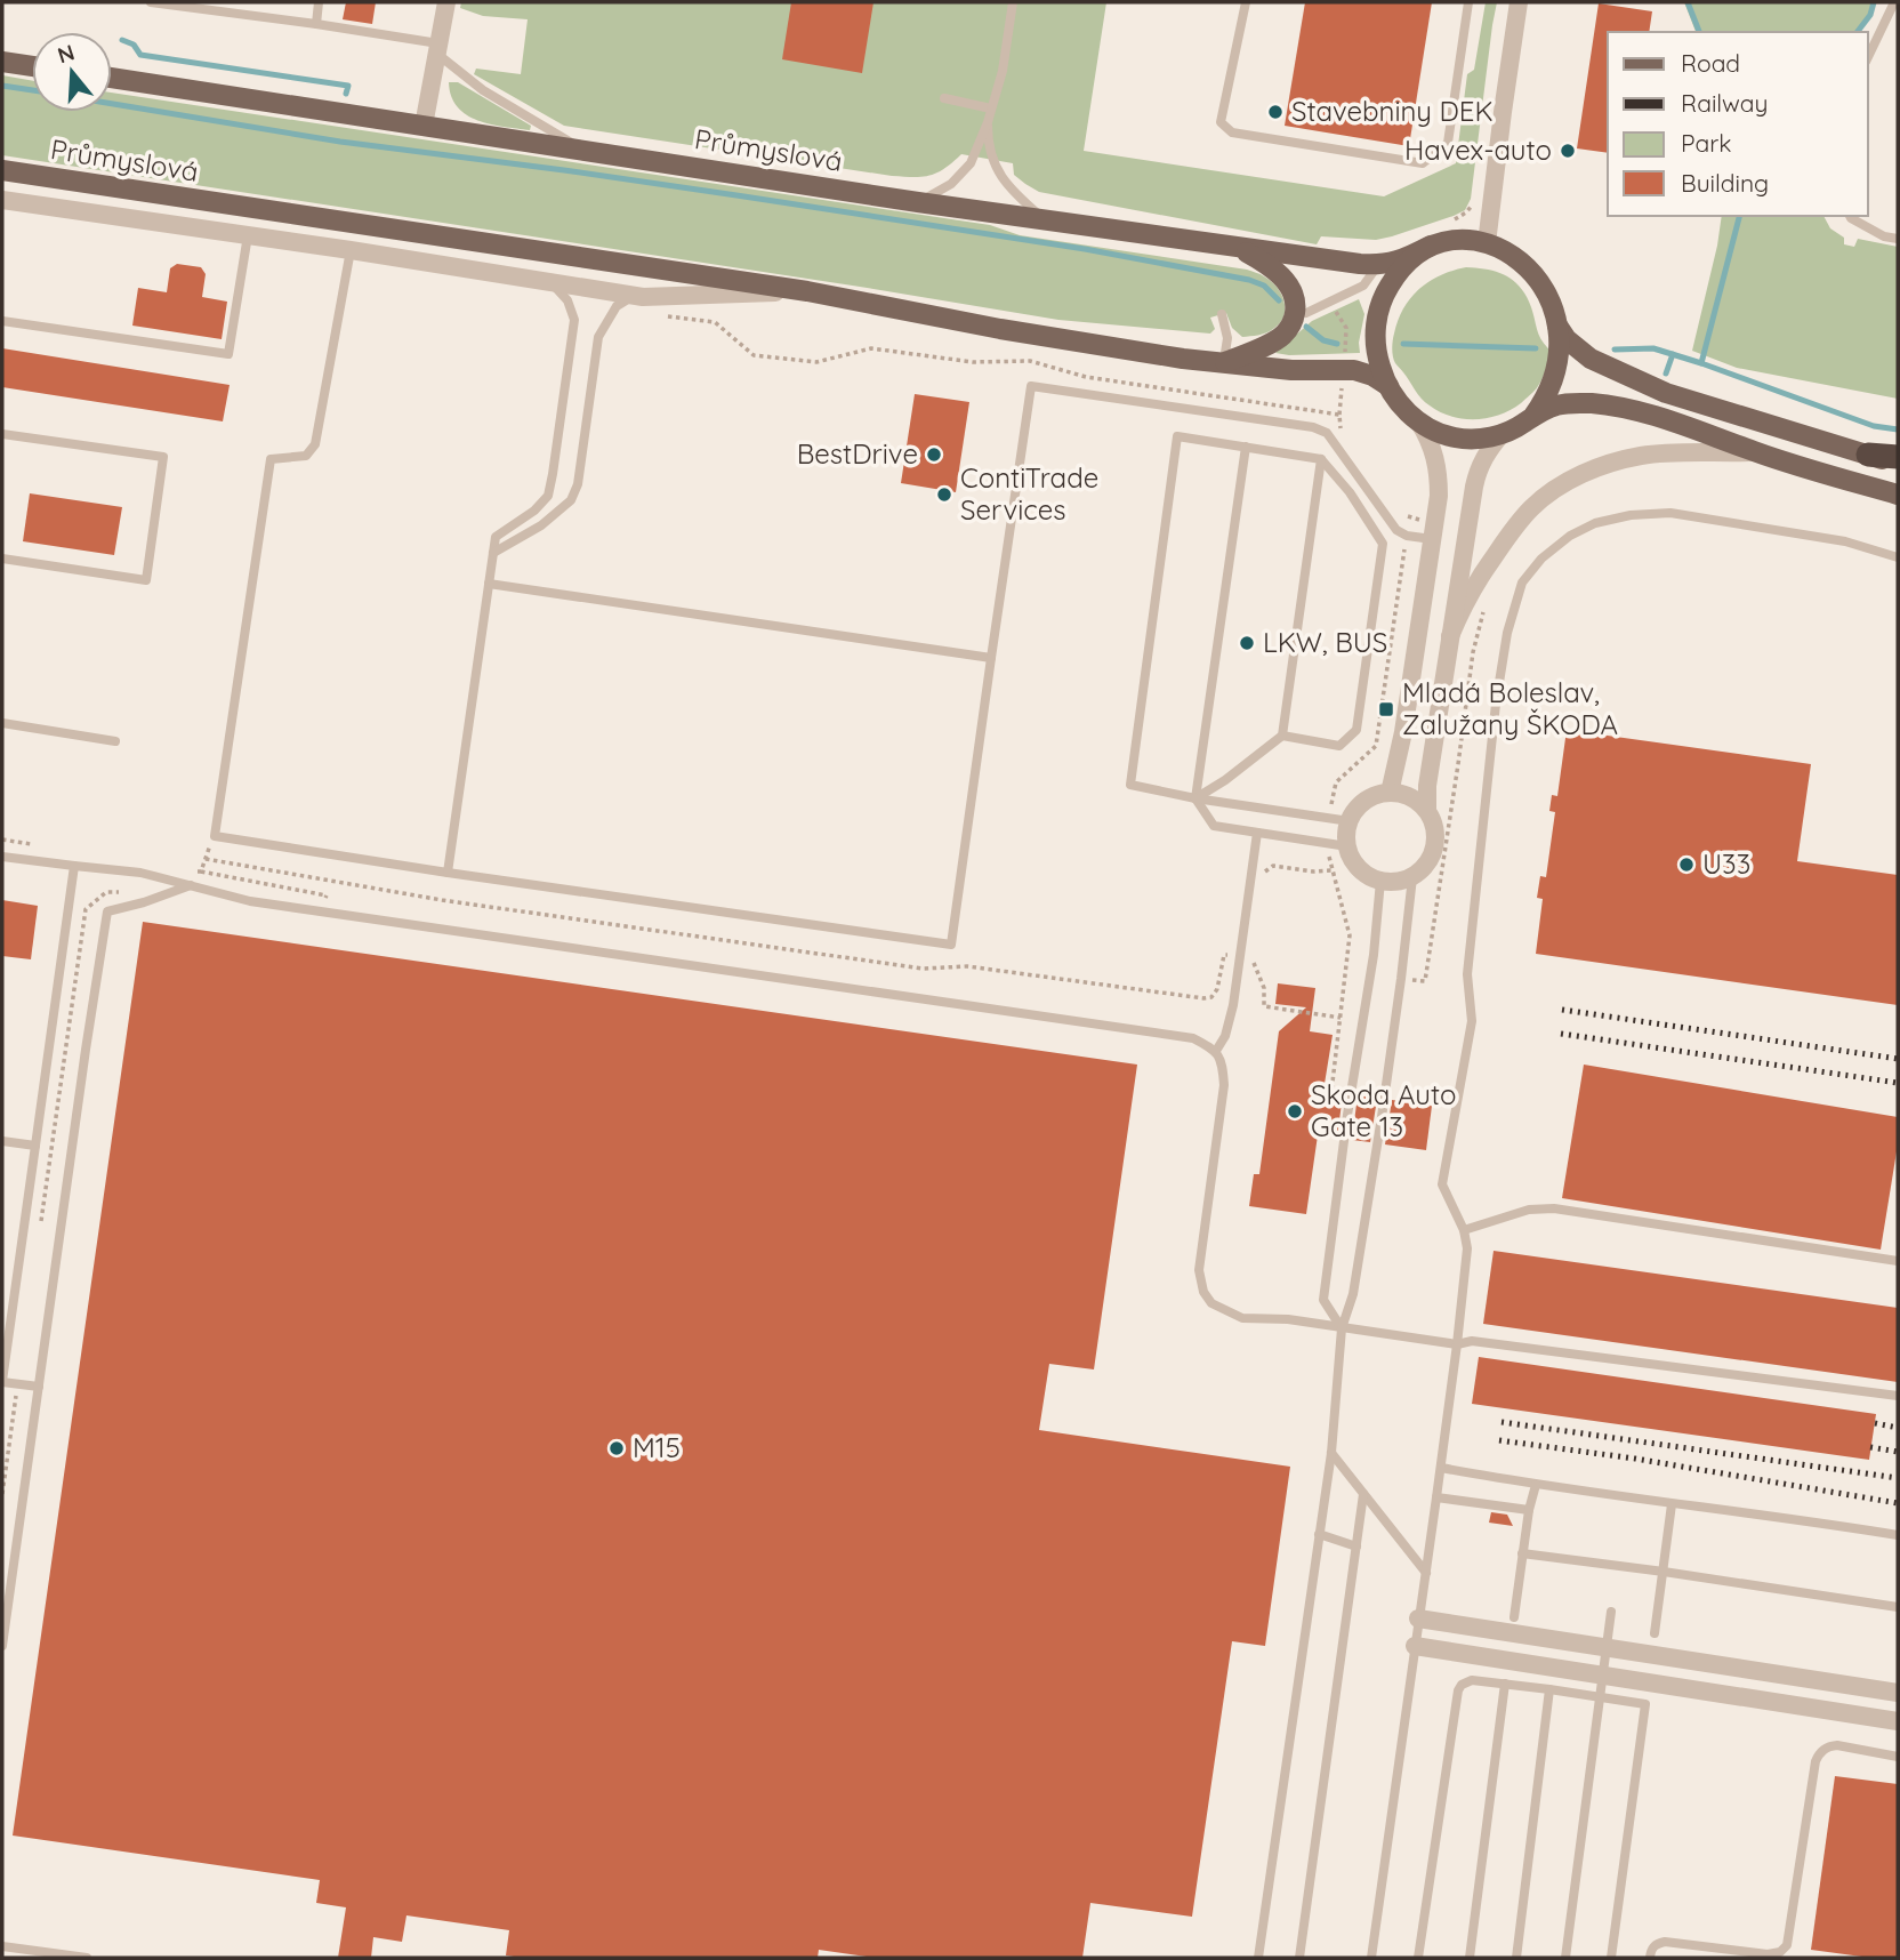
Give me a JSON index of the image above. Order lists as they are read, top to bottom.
{
  "streets": {
    "main road": ["Průmyslová"]
  },
  "places": {
    "other": [
      "Stavebniny DEK",
      "Havex-auto",
      "BestDrive",
      "ContiTrade Services",
      "LKW, BUS",
      "U33",
      "Skoda Auto Gate 13",
      "M15"
    ],
    "transit": ["Mladá Boleslav, Zalužany ŠKODA"]
  },
  "legend": [
    "Road",
    "Railway",
    "Park",
    "Building"
  ],
  "north": "top"
}
